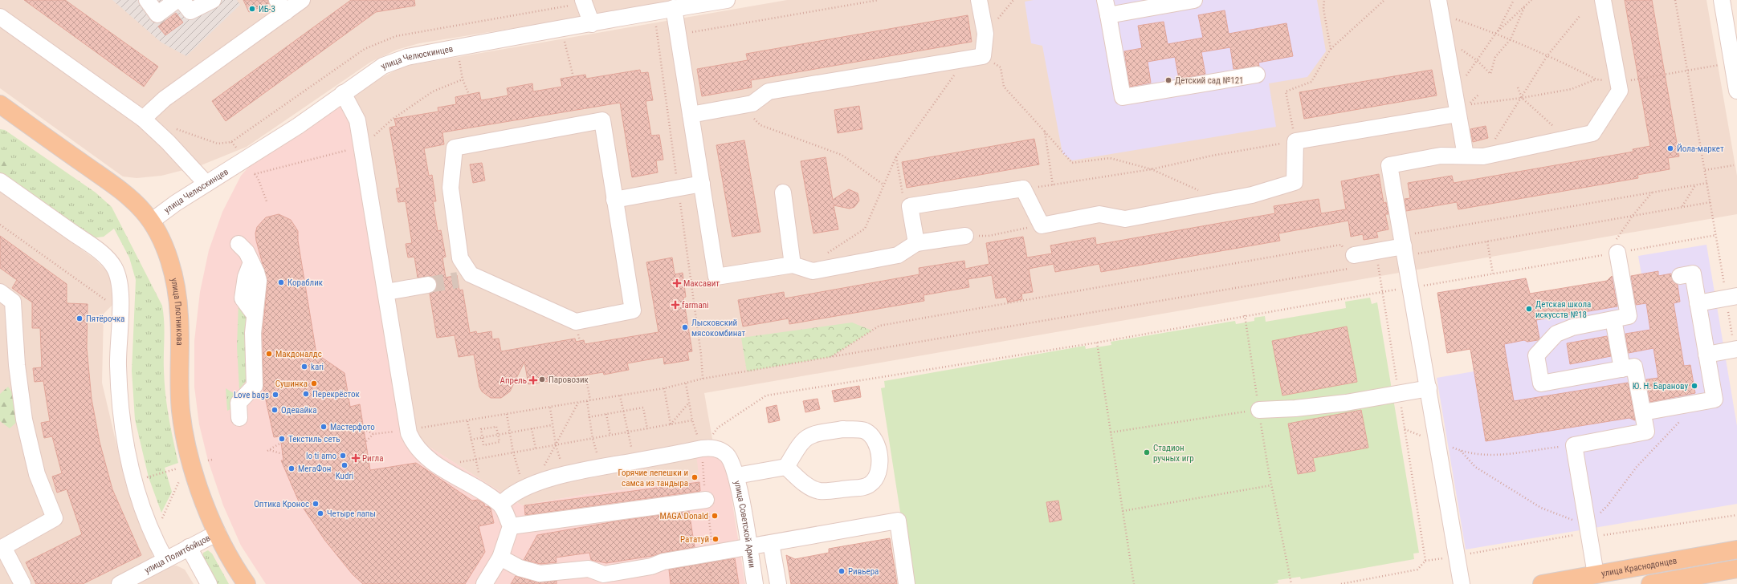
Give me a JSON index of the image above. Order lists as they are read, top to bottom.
{
  "streets": {
    "main road": ["улица Плотникова", "улица Краснодонцев"],
    "street": ["улица Челюскинцев", "улица Советской Армии", "улица Политбойцов"]
  },
  "crossings": [
    ["улица Челюскинцев", "улица Плотникова"],
    ["улица Плотникова", "улица Политбойцов"]
  ],
  "places": {
    "other": [
      "ИБ-3",
      "Детский сад №121",
      "Йола-маркет",
      "Кораблик",
      "Детская школа искусств №18",
      "Пятёрочка",
      "Лысковский мясокомбинат",
      "Макдоналдс",
      "kari",
      "Паровозик",
      "Сушинка",
      "Ю. Н. Баранову",
      "Перекрёсток",
      "Love bags",
      "Одевайка",
      "Мастерфото",
      "Текстиль сеть",
      "Стадион ручных игр",
      "lo ti amo",
      "Kudri",
      "МегаФон",
      "Горячие лепешки и самса из тандыра",
      "Оптика Кронос",
      "Четыре лапы",
      "MAGA Donald",
      "Рататуй",
      "Ривьера"
    ],
    "health": [
      "Максавит",
      "farmani",
      "Апрель",
      "Ригла"
    ]
  }
}
